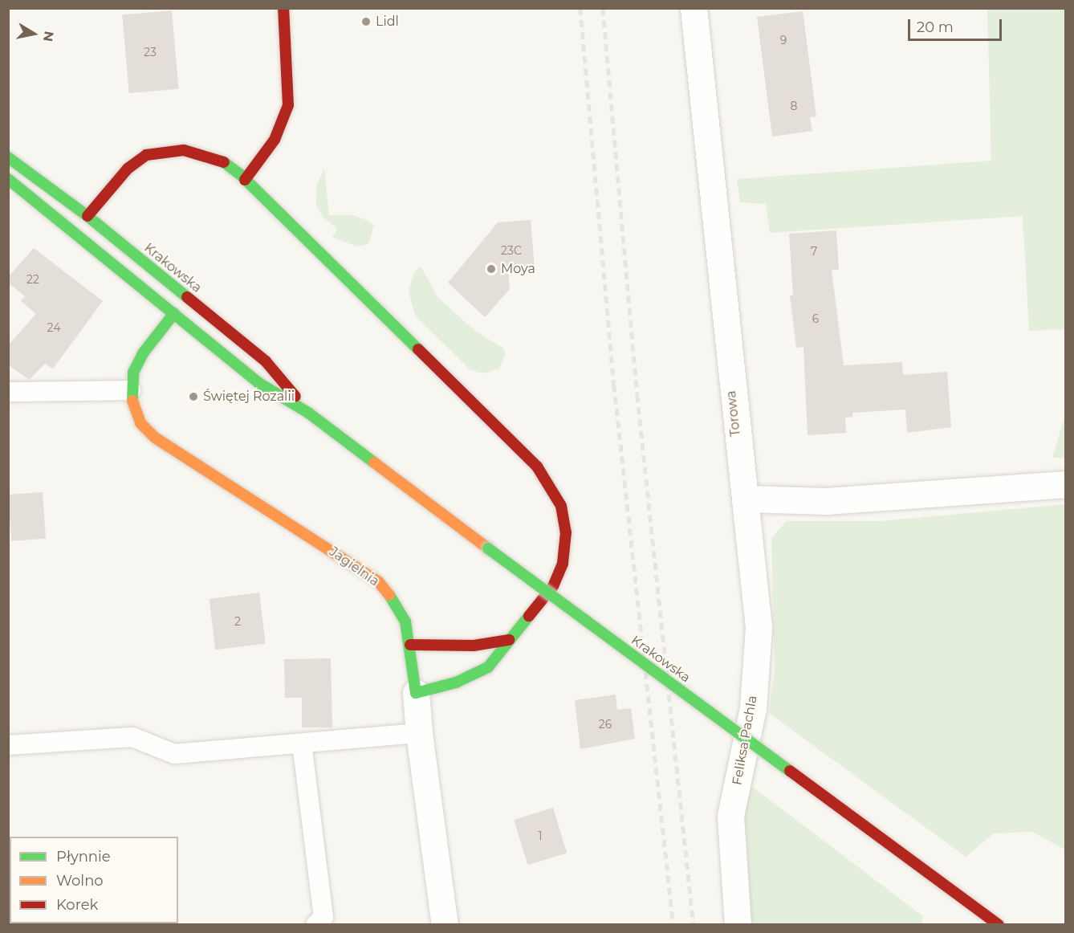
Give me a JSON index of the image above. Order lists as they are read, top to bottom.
{
  "streets": {
    "street": [
      "Krakowska",
      "Torowa",
      "Jagielnia",
      "Feliksa Pachla"
    ]
  },
  "crossings": [
    ["Krakowska", "Jagielnia"],
    ["Torowa", "Feliksa Pachla"]
  ],
  "places": ["Lidl", "Moya", "Świętej Rozalii"],
  "house_numbers": [
    "9",
    "23",
    "8",
    "23C",
    "7",
    "22",
    "6",
    "24",
    "2",
    "26",
    "1"
  ],
  "legend": ["Płynnie", "Wolno", "Korek"],
  "scale_bar": "20 m",
  "north": "right"
}
